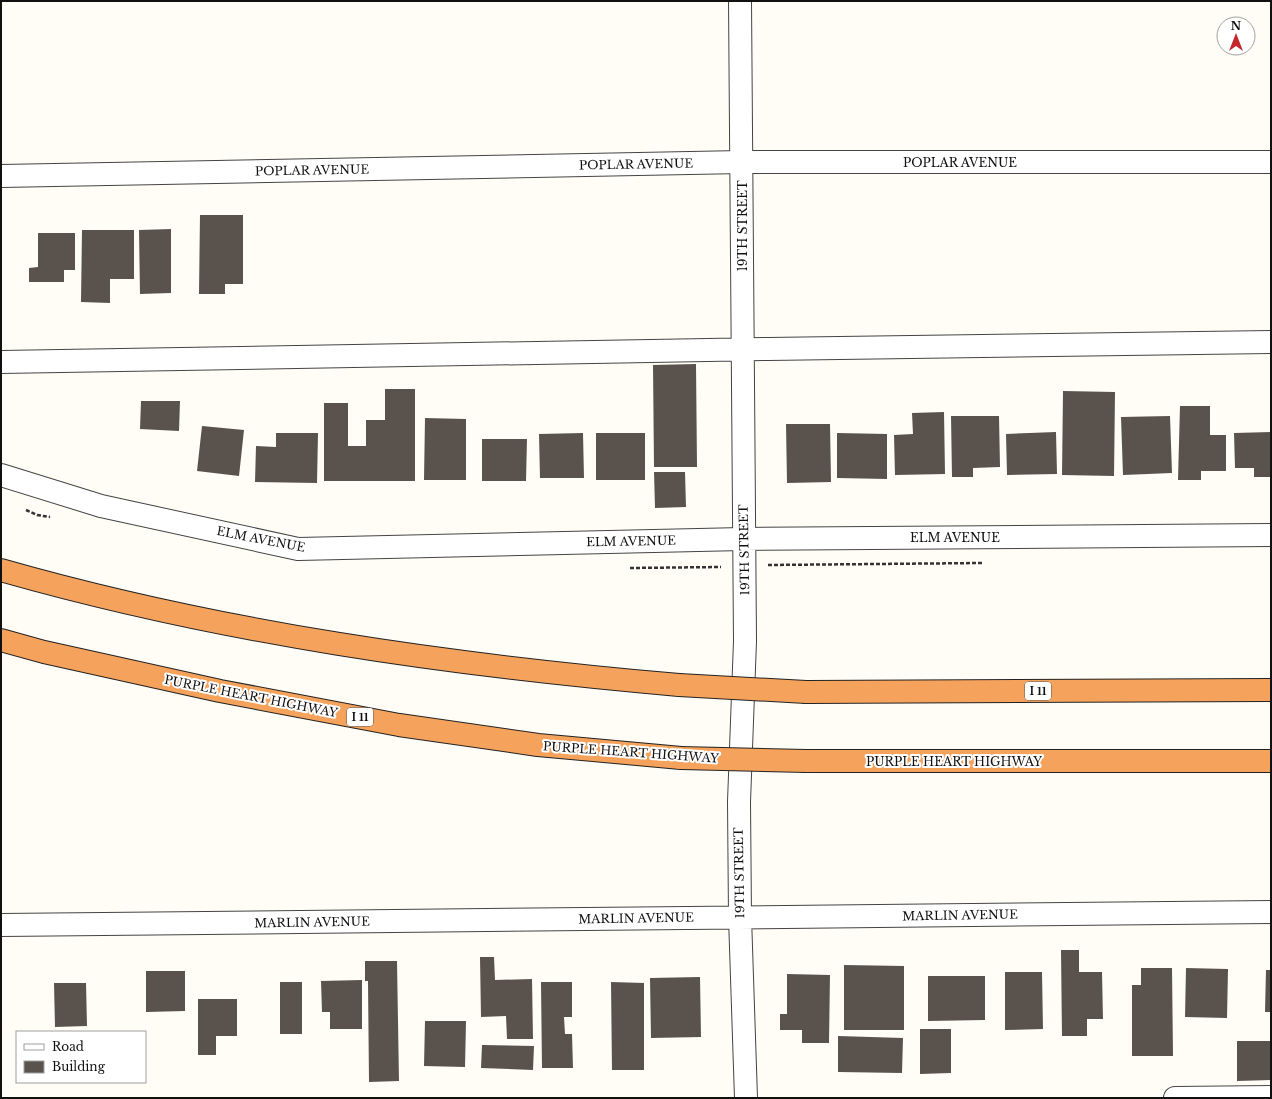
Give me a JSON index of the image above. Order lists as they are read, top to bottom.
{
  "streets": {
    "highway": ["I 11", "PURPLE HEART HIGHWAY"],
    "street": [
      "POPLAR AVENUE",
      "19TH STREET",
      "ELM AVENUE",
      "MARLIN AVENUE"
    ]
  },
  "crossings": [
    ["POPLAR AVENUE", "19TH STREET"],
    ["19TH STREET", "ELM AVENUE"],
    ["19TH STREET", "MARLIN AVENUE"]
  ],
  "legend": ["Road", "Building"],
  "north": "top"
}
